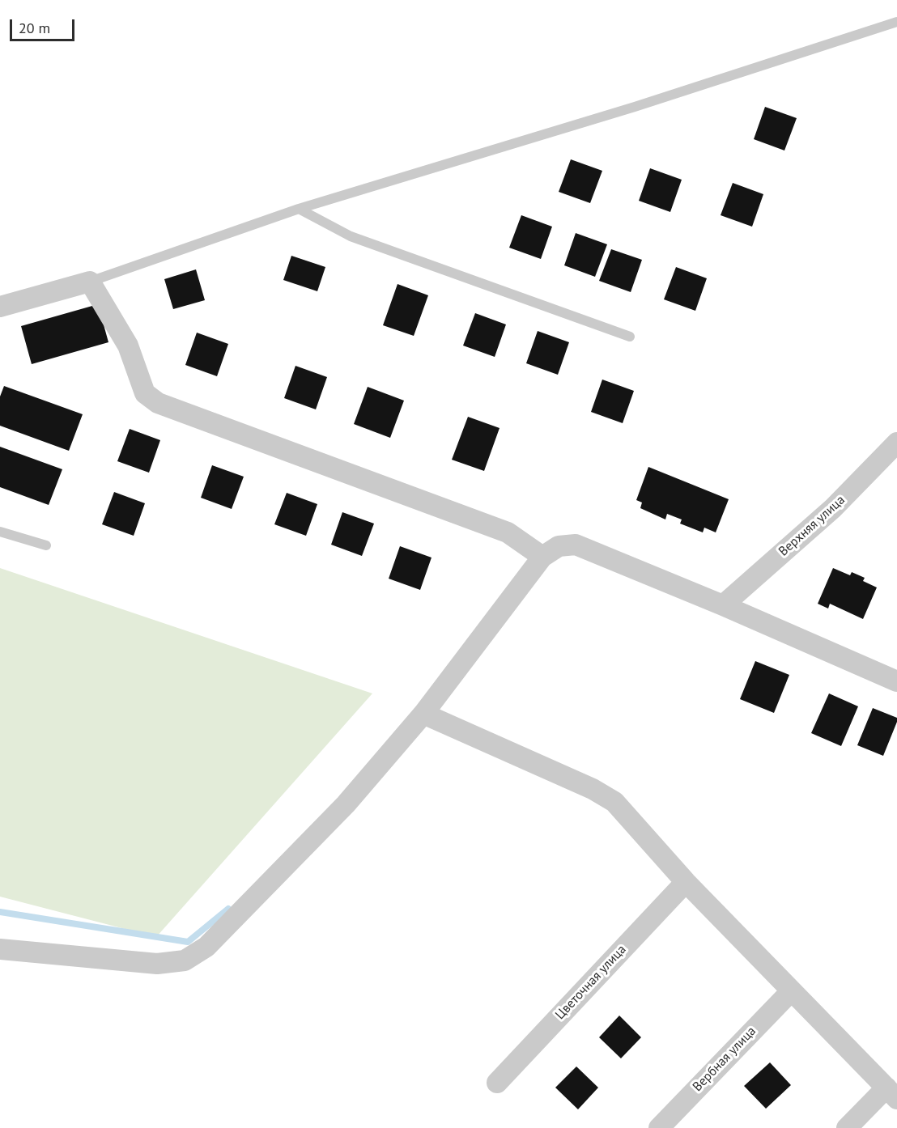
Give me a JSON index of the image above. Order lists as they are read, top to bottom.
{
  "streets": {
    "street": ["Верхняя улица", "Цветочная улица", "Вербная улица"]
  },
  "scale_bar": "20 m"
}
